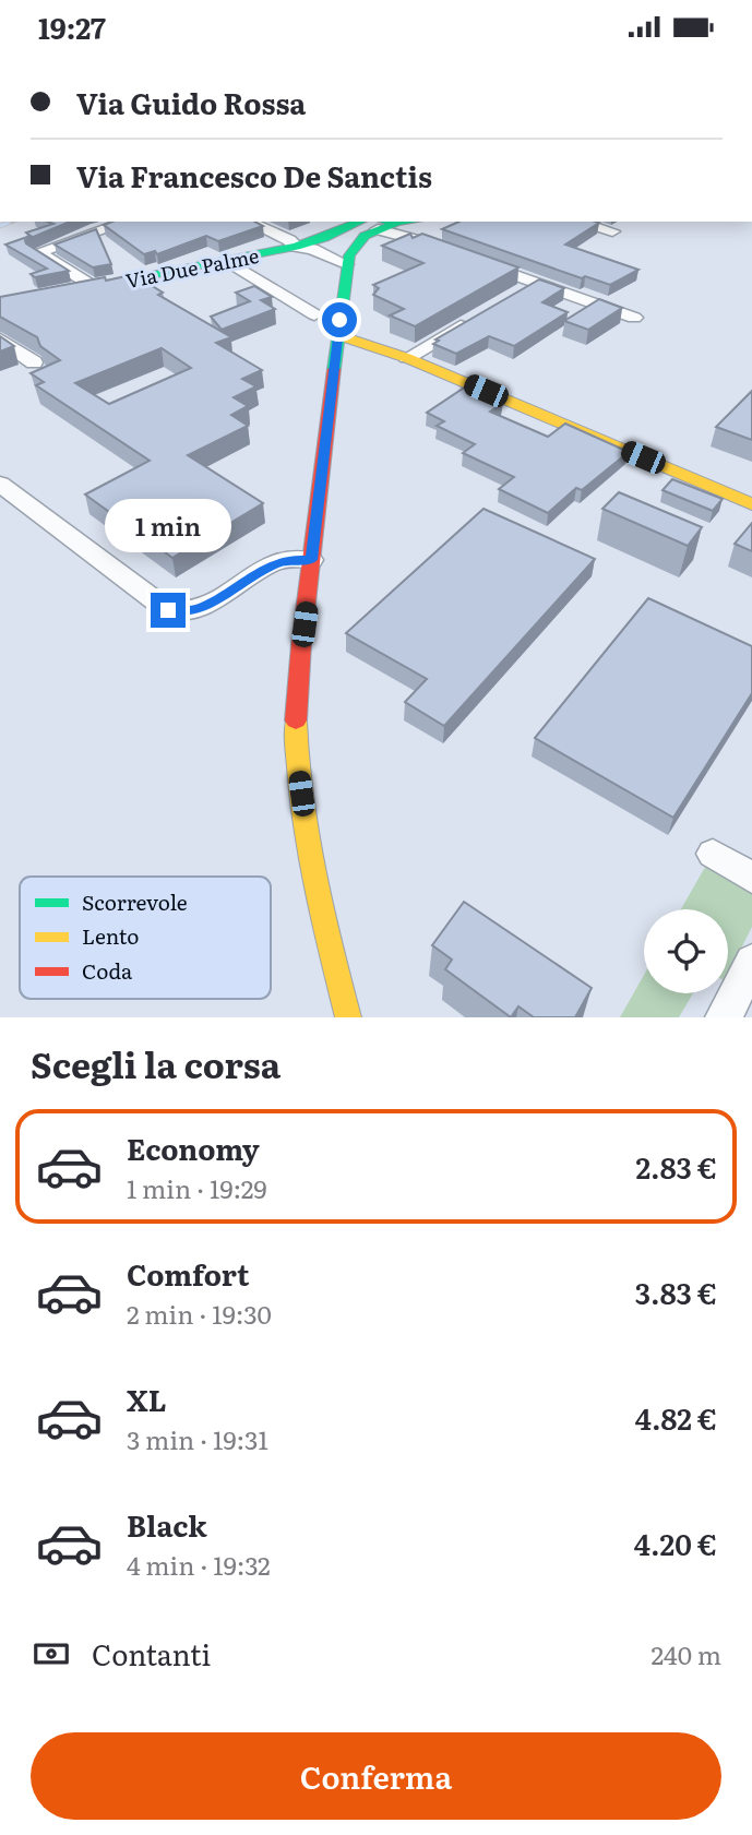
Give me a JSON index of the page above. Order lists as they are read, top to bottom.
{
  "streets": {
    "street": ["Via Due Palme"]
  },
  "legend": ["Scorrevole", "Lento", "Coda"],
  "page": {
    "status": "19:27",
    "banner": ["Via Guido Rossa", "Via Francesco De Sanctis"],
    "bubble": "1 min",
    "heading": "Scegli la corsa",
    "list": [
      {
        "name": "Economy",
        "note": "1 min · 19:29",
        "value": "2.83 €"
      },
      {
        "name": "Comfort",
        "note": "2 min · 19:30",
        "value": "3.83 €"
      },
      {
        "name": "XL",
        "note": "3 min · 19:31",
        "value": "4.82 €"
      },
      {
        "name": "Black",
        "note": "4 min · 19:32",
        "value": "4.20 €"
      }
    ],
    "pay": ["Contanti", "240 m"],
    "buttons": "Conferma"
  }
}
